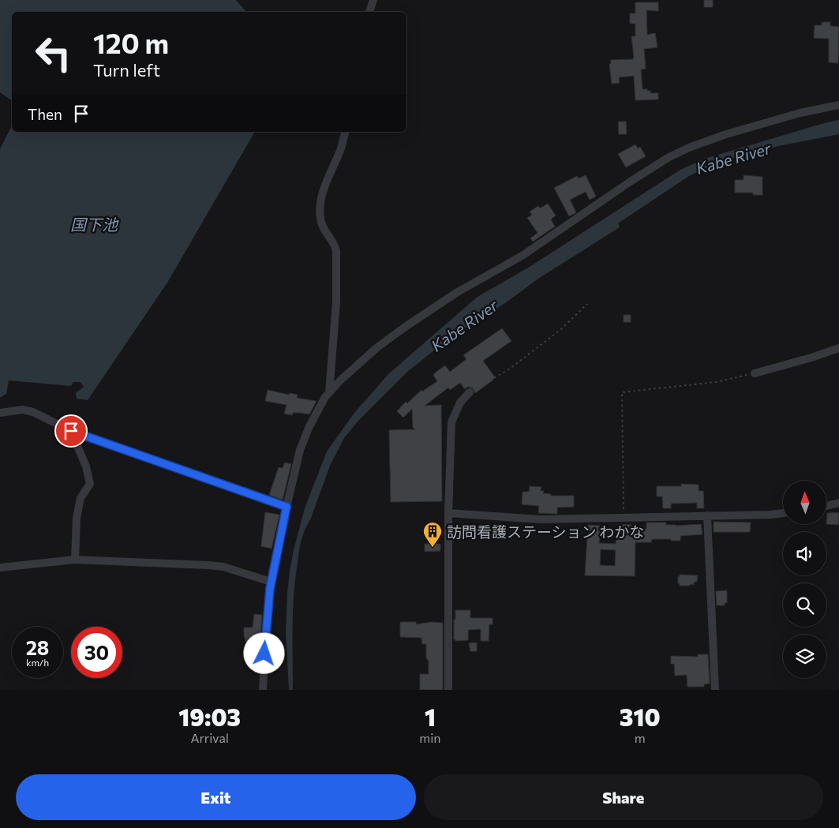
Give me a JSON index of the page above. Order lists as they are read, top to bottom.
{
  "water": ["Kabe River", "国下池"],
  "places": {
    "building": ["訪問看護ステーション わかな"]
  },
  "north": "top",
  "page": {
    "turn": ["120 m", "Turn left"],
    "then": "Then",
    "speed": "28 km/h",
    "limit": "30",
    "eta": [
      "19:03",
      "Arrival",
      "1",
      "min",
      "310",
      "m"
    ],
    "buttons": ["Exit", "Share"]
  }
}
